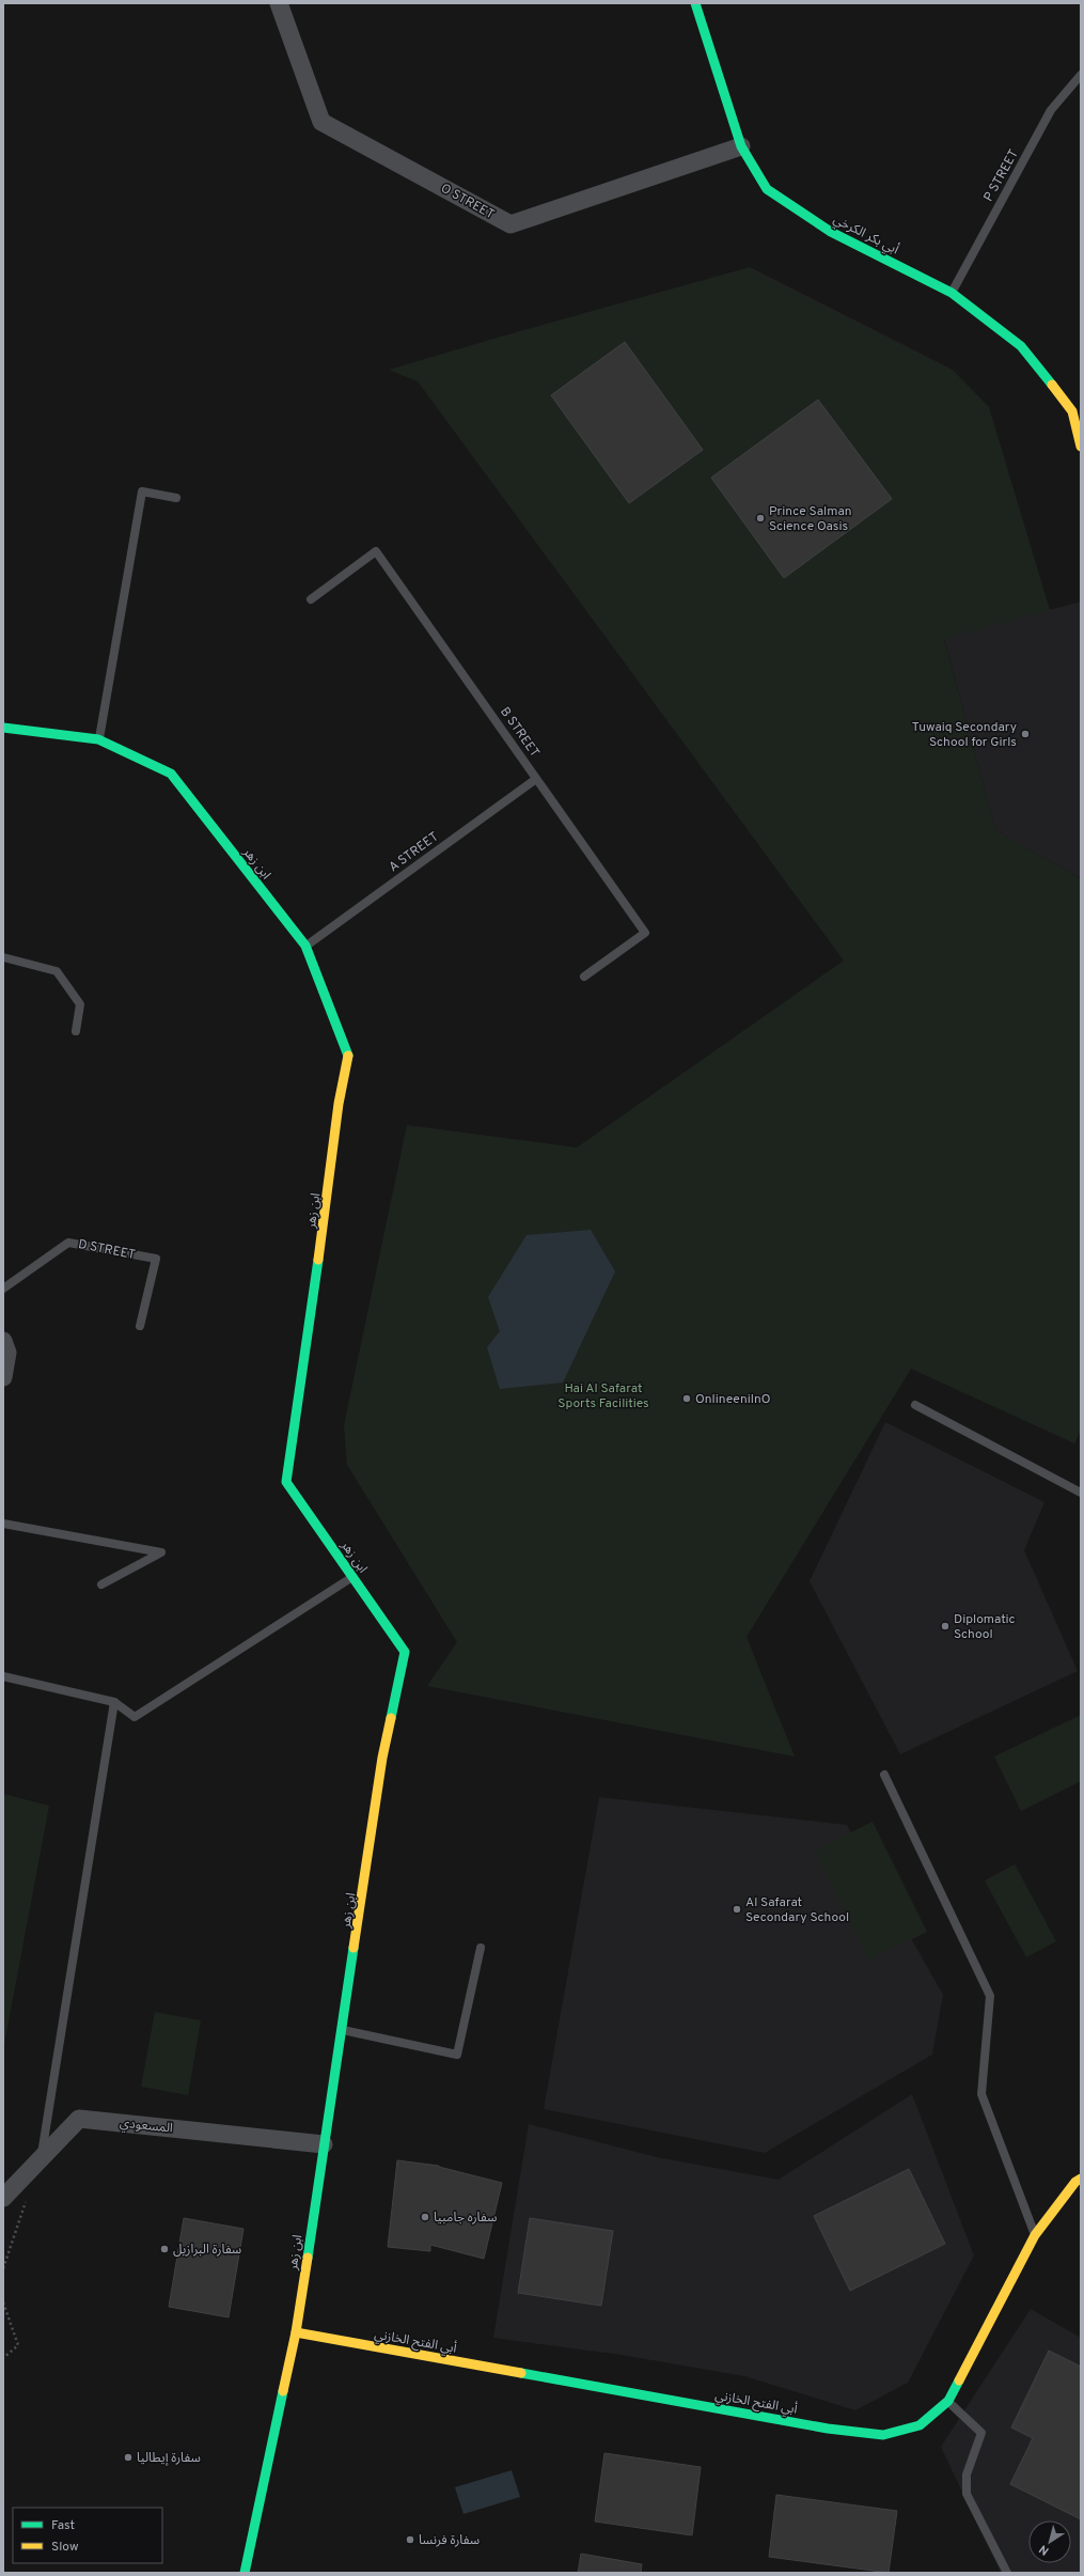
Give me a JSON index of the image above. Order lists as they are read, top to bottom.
{
  "streets": {
    "street": [
      "O STREET",
      "أبي بكر الكرخي",
      "ابن زهر",
      "المسعودي",
      "أبي الفتح الخازني"
    ],
    "lane": [
      "P STREET",
      "B STREET",
      "A STREET",
      "D STREET"
    ]
  },
  "crossings": [
    ["P STREET", "أبي بكر الكرخي"],
    ["O STREET", "أبي بكر الكرخي"],
    ["B STREET", "A STREET"],
    ["A STREET", "ابن زهر"],
    ["ابن زهر", "المسعودي"],
    ["ابن زهر", "أبي الفتح الخازني"]
  ],
  "parks": ["Hai Al Safarat Sports Facilities"],
  "places": [
    "Prince Salman Science Oasis",
    "Tuwaiq Secondary School for Girls",
    "OnlineenilnO",
    "Diplomatic School",
    "Al Safarat Secondary School",
    "سفاره جامبيا",
    "سفارة البرازيل",
    "سفارة إيطاليا",
    "سفارة فرنسا"
  ],
  "legend": ["Fast", "Slow"],
  "north": "bottom left"
}
